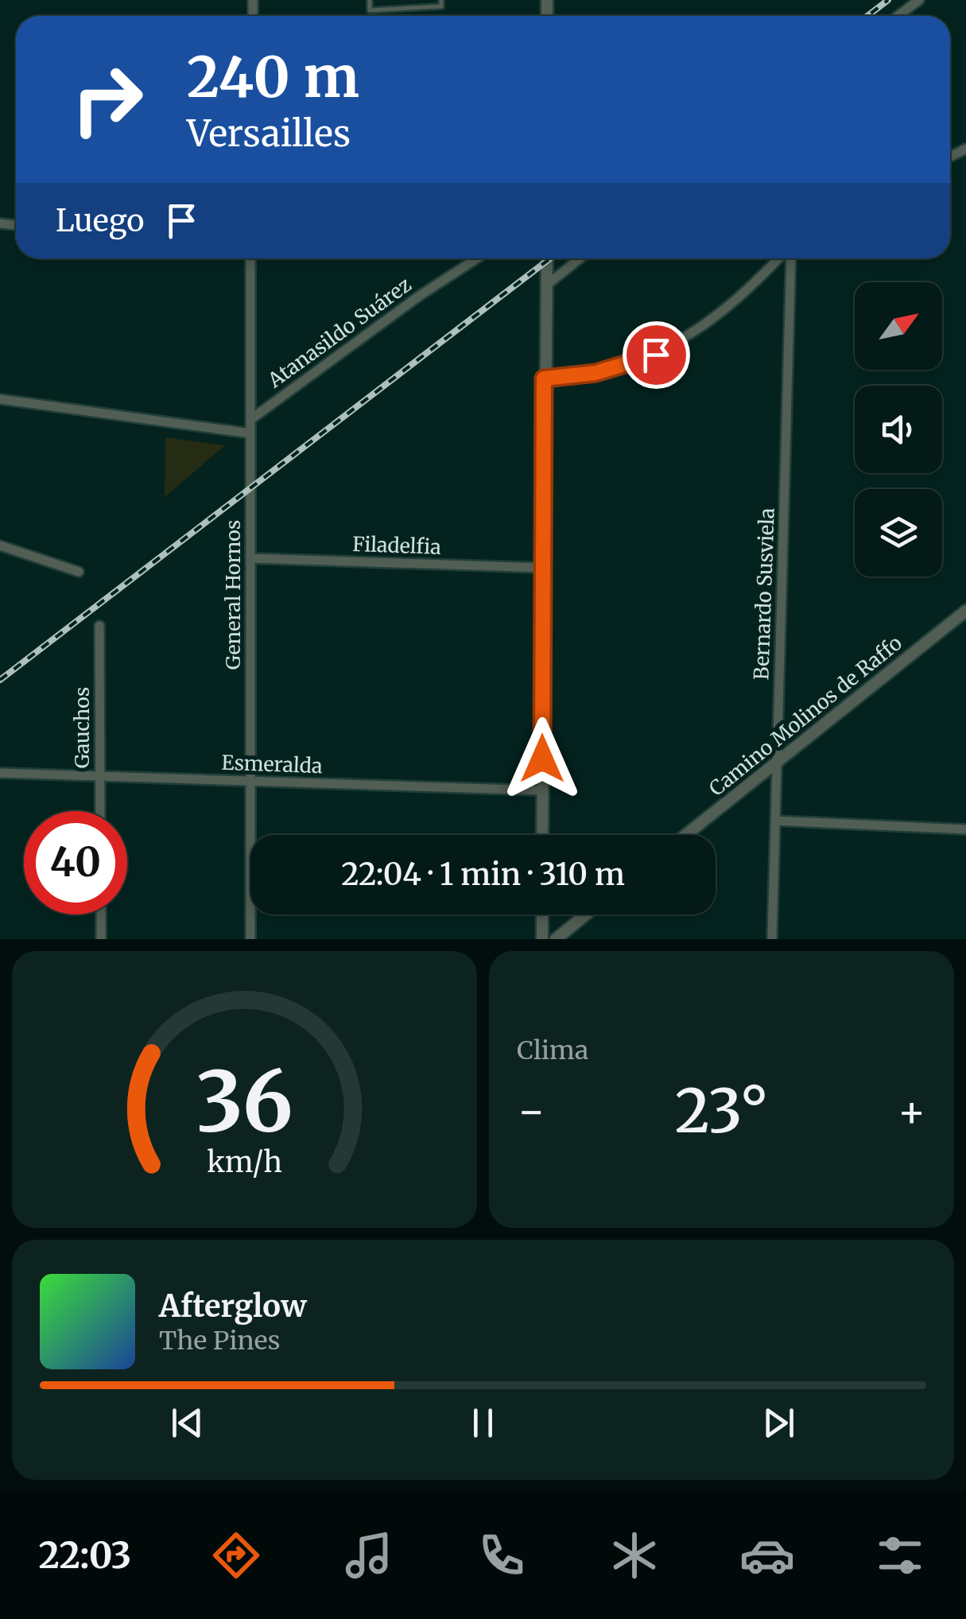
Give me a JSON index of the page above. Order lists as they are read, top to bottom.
{
  "streets": {
    "street": [
      "Atanasildo Suárez",
      "Filadelfia",
      "Bernardo Susviela",
      "General Hornos",
      "Camino Molinos de Raffo",
      "Gauchos",
      "Esmeralda"
    ]
  },
  "crossings": [
    ["Atanasildo Suárez", "General Hornos"],
    ["Filadelfia", "General Hornos"],
    ["Bernardo Susviela", "Camino Molinos de Raffo"],
    ["General Hornos", "Esmeralda"],
    ["Gauchos", "Esmeralda"]
  ],
  "north": "top right",
  "page": {
    "turn": ["240 m", "Versailles"],
    "then": "Luego",
    "limit": "40",
    "trip": "22:04 · 1 min · 310 m",
    "tile": "Clima",
    "heat": ["−", "23°", "+"],
    "song": ["Afterglow", "The Pines"],
    "tabs": "22:03",
    "gauge": ["36", "km/h"]
  }
}
